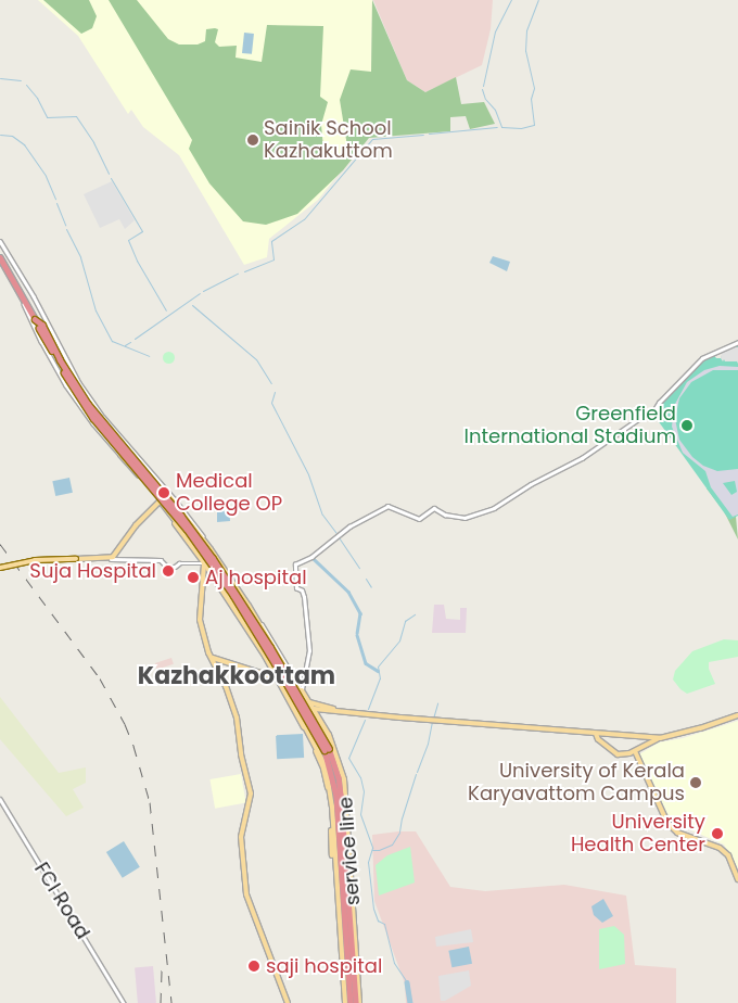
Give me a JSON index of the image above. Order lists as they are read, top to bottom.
{
  "streets": {
    "main road": ["service line"],
    "street": ["FCI Road"]
  },
  "districts": ["Kazhakkoottam"],
  "places": [
    "Sainik School Kazhakuttom",
    "Greenfield International Stadium",
    "Medical College OP",
    "Suja Hospital",
    "Aj hospital",
    "University of Kerala Karyavattom Campus",
    "University Health Center",
    "saji hospital"
  ]
}
